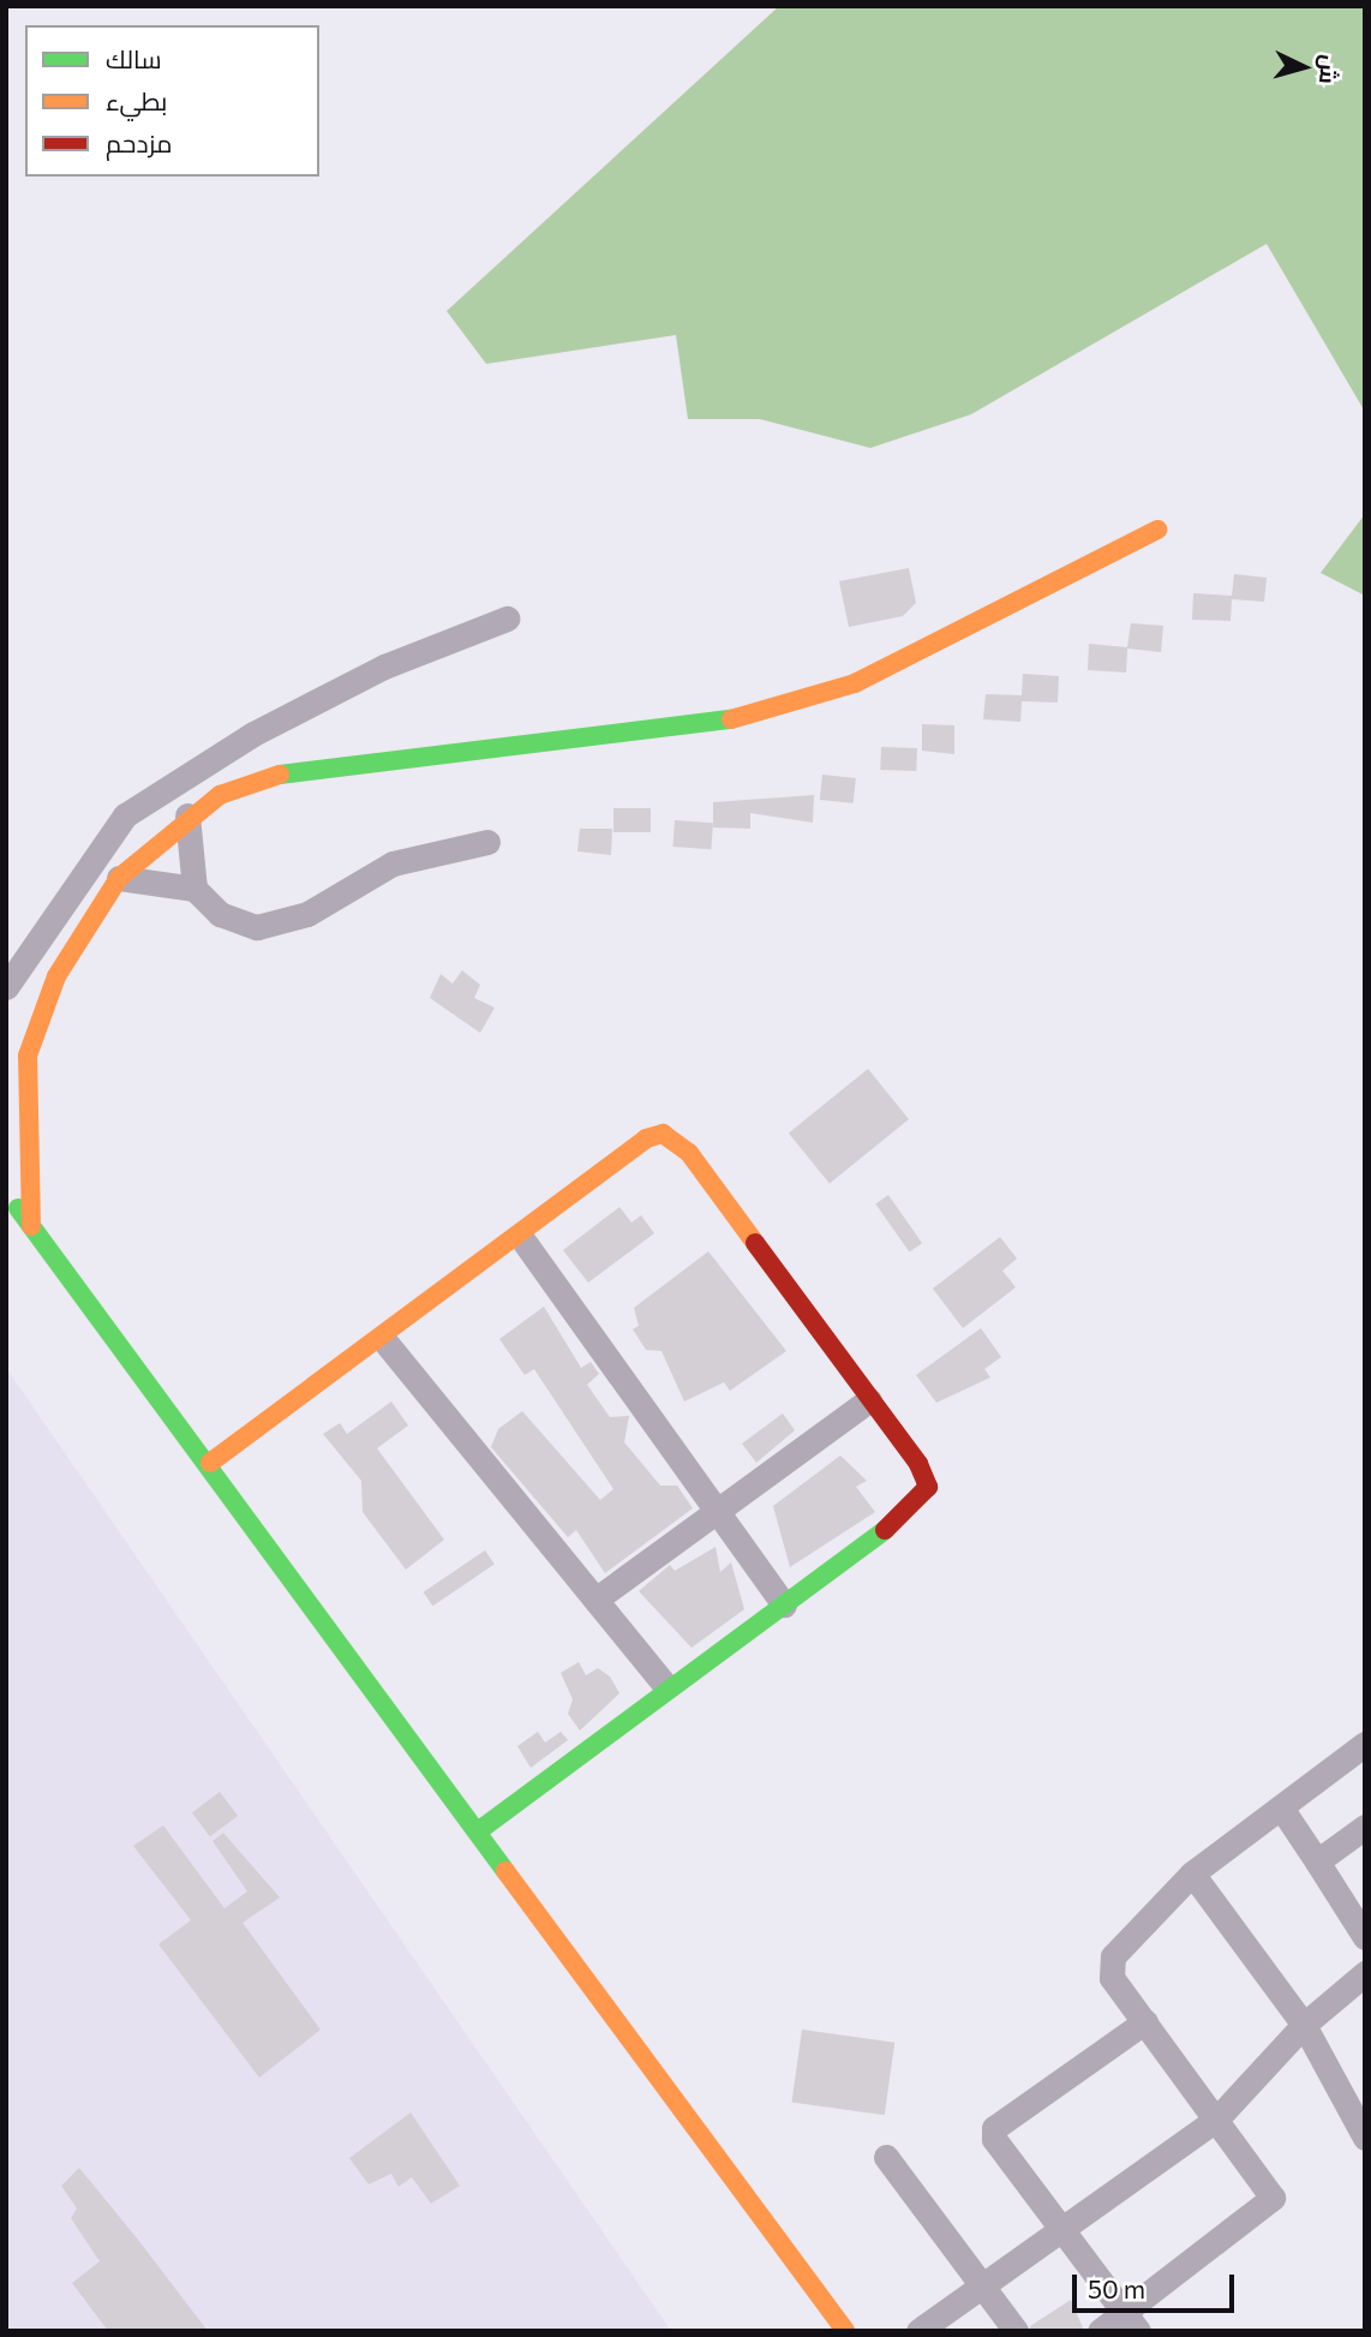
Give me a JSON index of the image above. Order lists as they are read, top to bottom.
{
  "legend": ["سالك", "بطيء", "مزدحم"],
  "scale_bar": "50 m",
  "north": "right"
}
